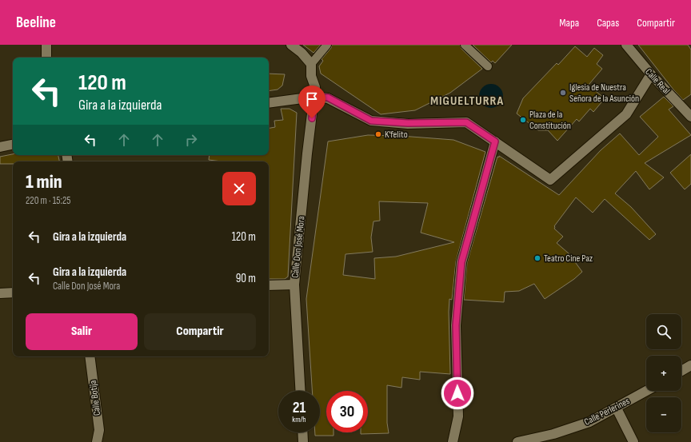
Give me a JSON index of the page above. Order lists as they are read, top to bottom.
{
  "streets": {
    "street": [
      "Calle Real",
      "Calle Don José Mora",
      "Calle Botija",
      "Calle Perlerines"
    ]
  },
  "districts": ["MIGUELTURRA"],
  "places": [
    "Iglesia de Nuestra Señora de la Asunción",
    "Plaza de la Constitución",
    "K'felito",
    "Teatro Cine Paz"
  ],
  "page": {
    "header": "Beeline",
    "nav": ["Mapa", "Capas", "Compartir"],
    "turn": ["120 m", "Gira a la izquierda"],
    "heading": ["1 min", "220 m · 15:25"],
    "list": [
      {
        "name": "Gira a la izquierda",
        "value": "120 m"
      },
      {
        "name": "Gira a la izquierda",
        "note": "Calle Don José Mora",
        "value": "90 m"
      }
    ],
    "buttons": ["Salir", "Compartir"],
    "map_buttons": ["+", "−"],
    "speed": "21 km/h",
    "limit": "30"
  }
}
